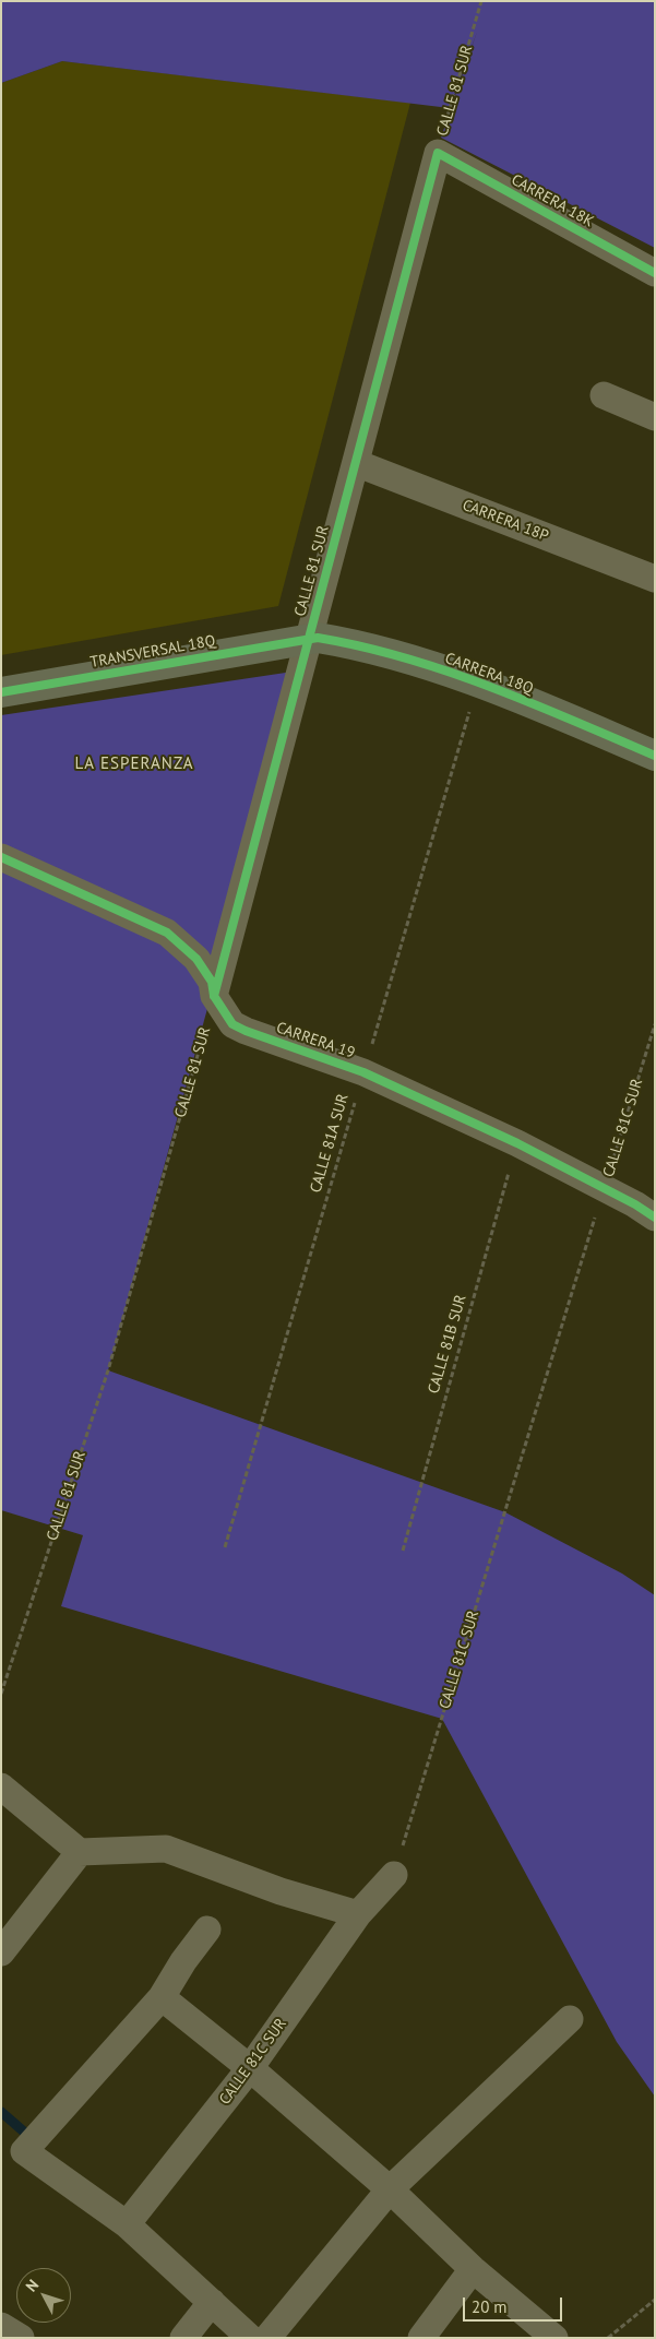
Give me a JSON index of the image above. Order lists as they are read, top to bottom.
{
  "streets": {
    "street": [
      "CALLE 81 SUR",
      "CARRERA 18K",
      "CARRERA 18P",
      "TRANSVERSAL 18Q",
      "CARRERA 18Q",
      "CARRERA 19",
      "CALLE 81C SUR"
    ],
    "path": ["CALLE 81A SUR", "CALLE 81B SUR"]
  },
  "crossings": [
    ["CALLE 81 SUR", "CARRERA 18K"],
    ["CALLE 81 SUR", "CARRERA 18P"],
    ["CALLE 81 SUR", "TRANSVERSAL 18Q"],
    ["CALLE 81 SUR", "CARRERA 18Q"],
    ["CALLE 81 SUR", "CARRERA 19"],
    ["TRANSVERSAL 18Q", "CARRERA 18Q"],
    ["CARRERA 19", "CALLE 81C SUR"],
    ["CARRERA 19", "CALLE 81A SUR"],
    ["CARRERA 19", "CALLE 81B SUR"]
  ],
  "districts": ["LA ESPERANZA"],
  "scale_bar": "20 m",
  "north": "top left"
}
